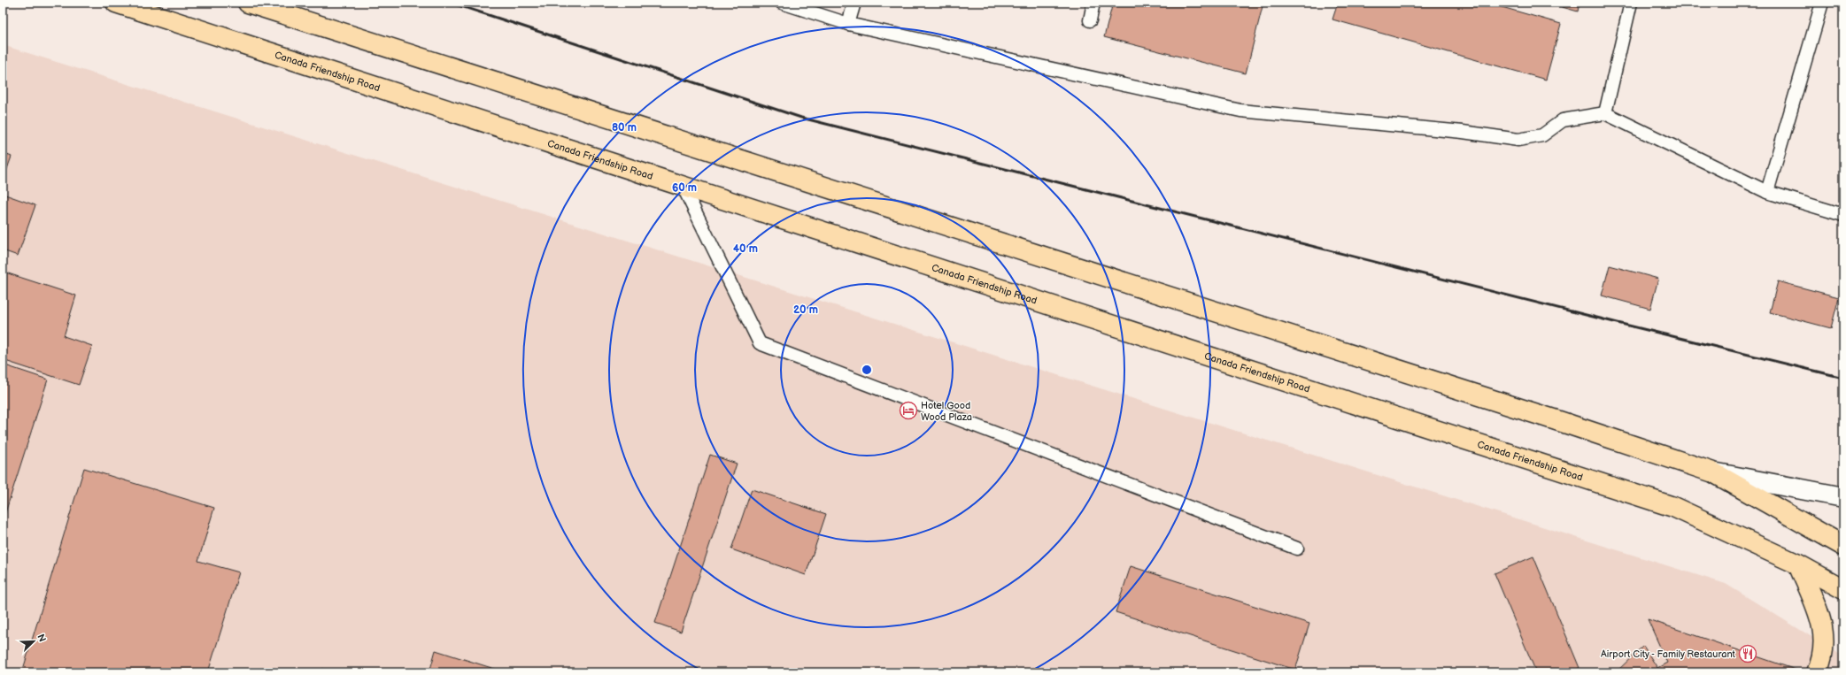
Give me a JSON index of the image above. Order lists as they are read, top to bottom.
{
  "streets": {
    "main road": ["Canada Friendship Road"]
  },
  "places": {
    "hotel": ["Hotel Good Wood Plaza"],
    "restaurant": ["Airport City - Family Restaurant"]
  },
  "north": "top right",
  "rings": [
    "80 m",
    "60 m",
    "40 m",
    "20 m"
  ]
}
